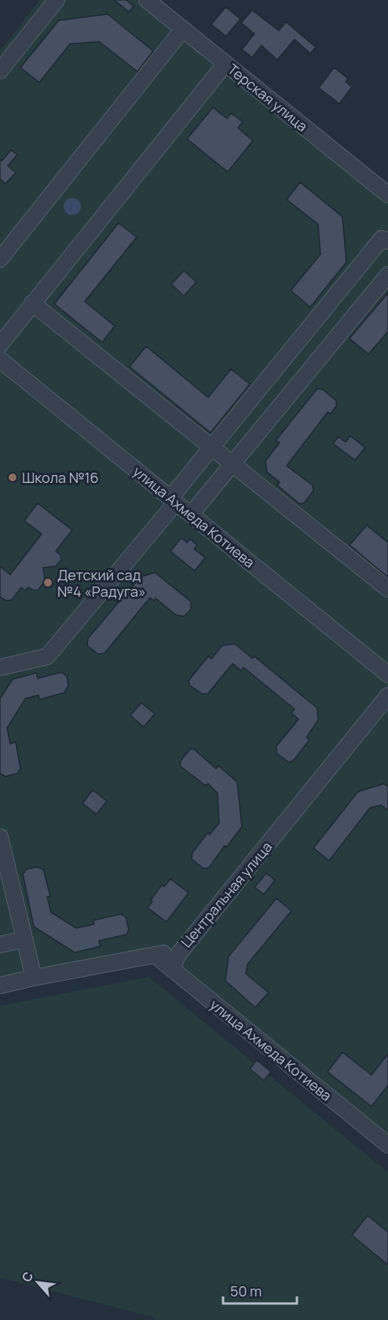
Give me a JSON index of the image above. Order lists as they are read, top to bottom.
{
  "streets": {
    "street": ["Терская улица", "улица Ахмеда Котиева", "Центральная улица"]
  },
  "crossings": [
    ["улица Ахмеда Котиева", "Центральная улица"]
  ],
  "places": ["Школа №16", "Детский сад №4 «Радуга»"],
  "scale_bar": "50 m",
  "north": "top left"
}
